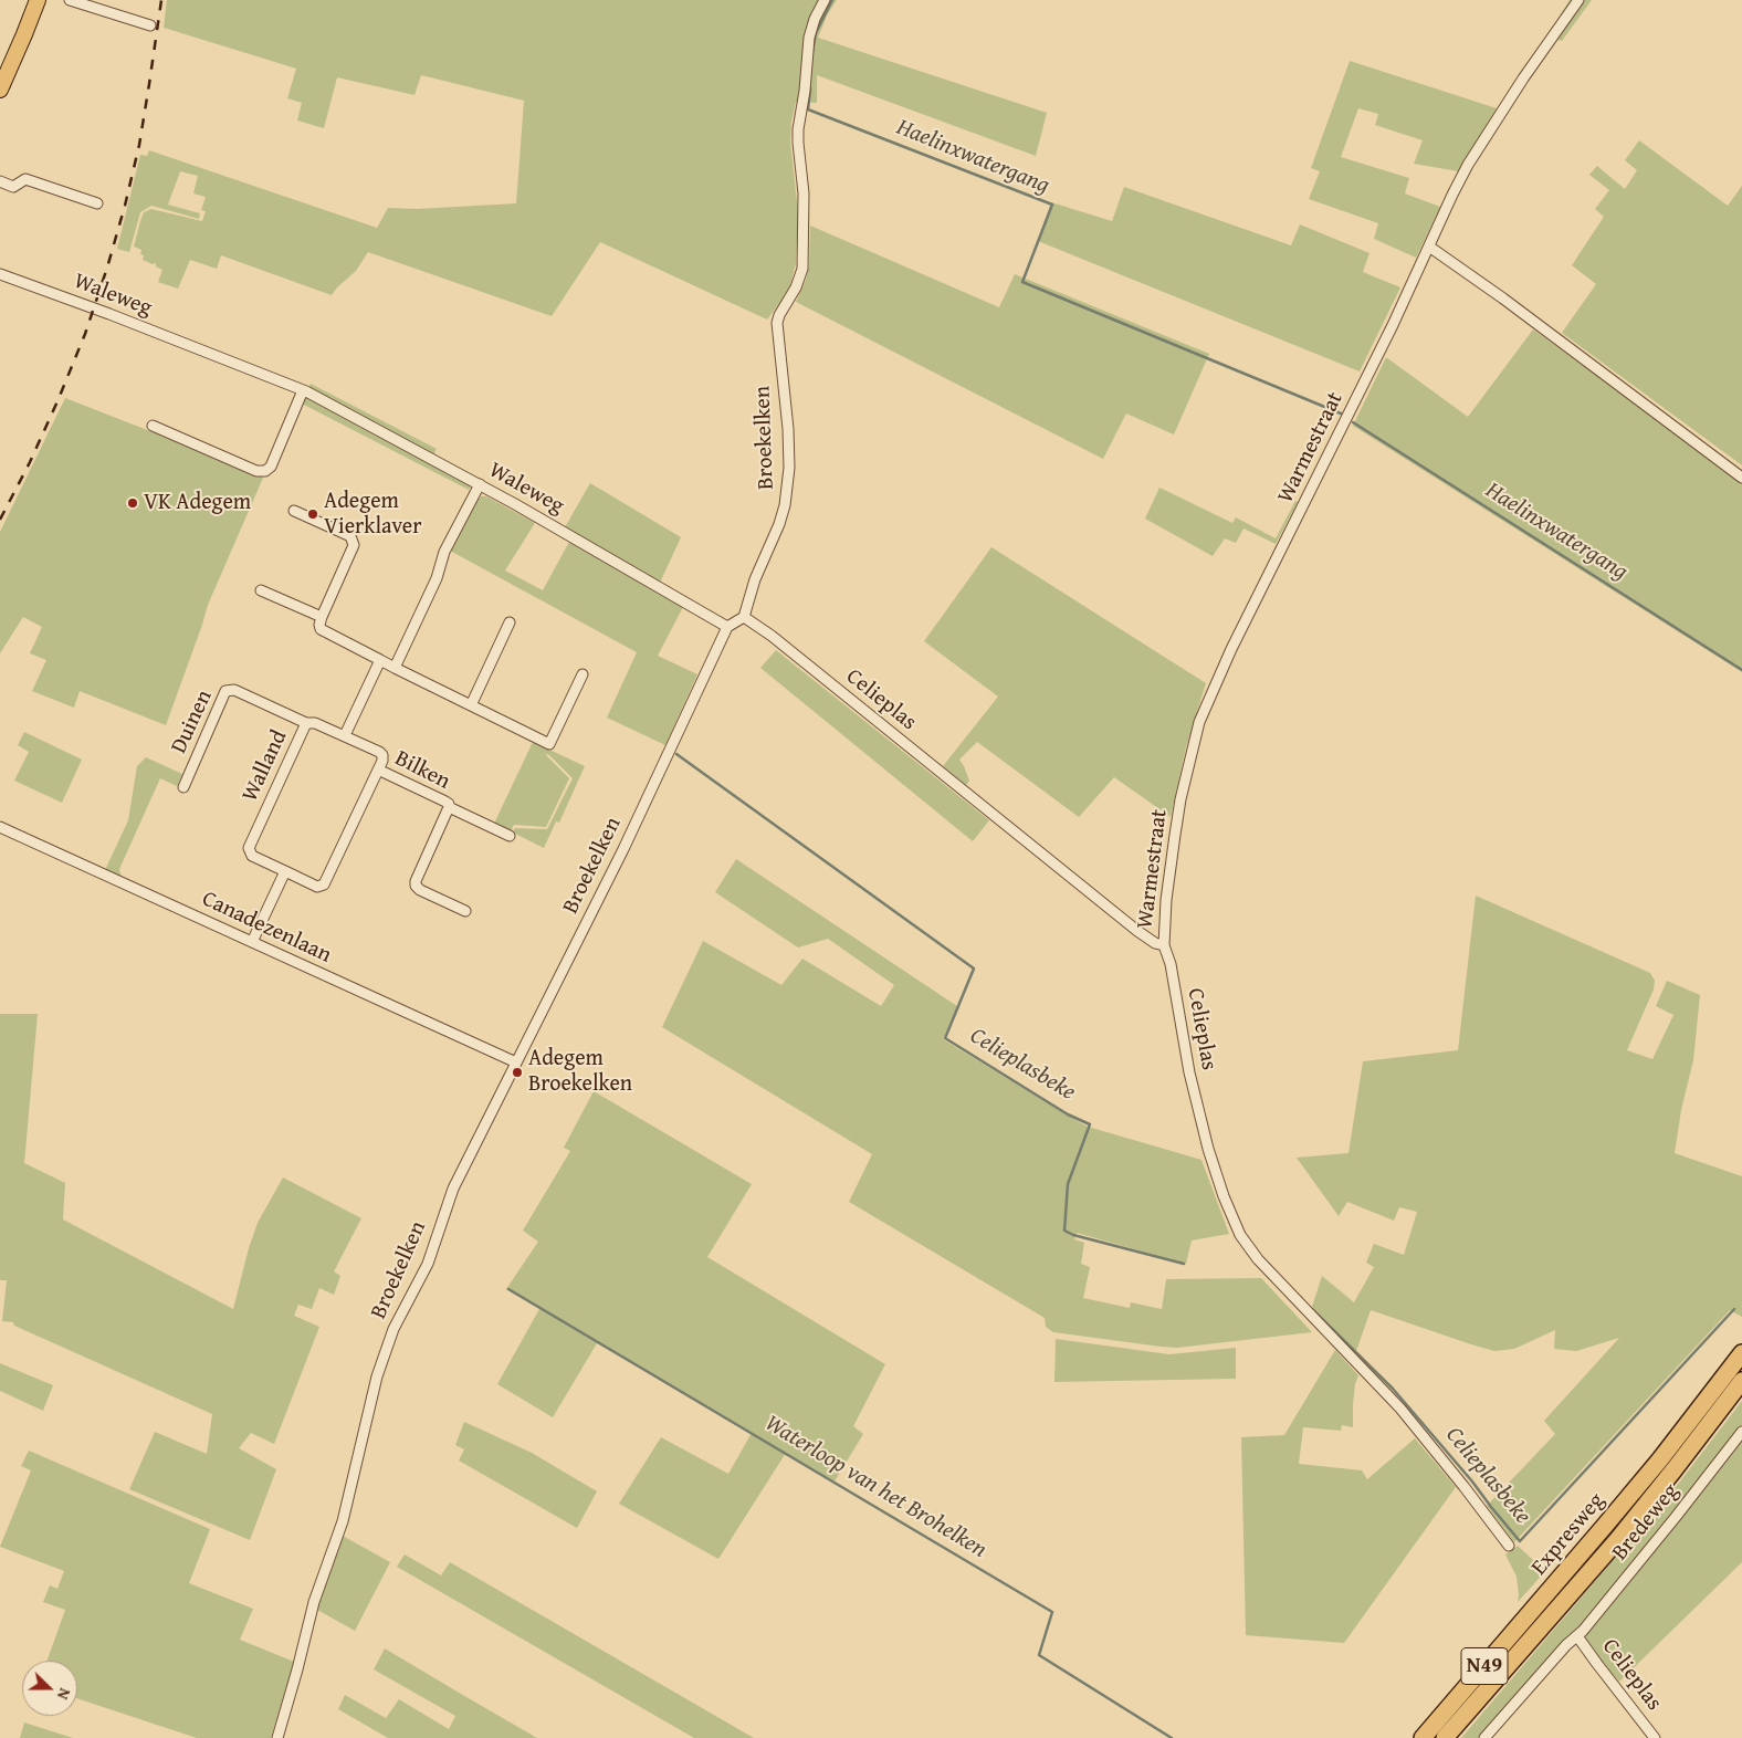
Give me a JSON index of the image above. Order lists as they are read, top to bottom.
{
  "streets": {
    "highway": ["Expresweg", "N49"],
    "street": [
      "Waleweg",
      "Broekelken",
      "Warmestraat",
      "Celieplas",
      "Duinen",
      "Walland",
      "Bilken",
      "Canadezenlaan",
      "Bredeweg"
    ]
  },
  "crossings": [
    ["Waleweg", "Broekelken"],
    ["Broekelken", "Celieplas"],
    ["Broekelken", "Canadezenlaan"],
    ["Warmestraat", "Celieplas"],
    ["Celieplas", "Bredeweg"],
    ["Duinen", "Walland"],
    ["Walland", "Bilken"]
  ],
  "water": ["Haelinxwatergang", "Celieplasbeke", "Waterloop van het Brohelken"],
  "places": ["VK Adegem", "Adegem Vierklaver", "Adegem Broekelken"],
  "north": "right"
}
